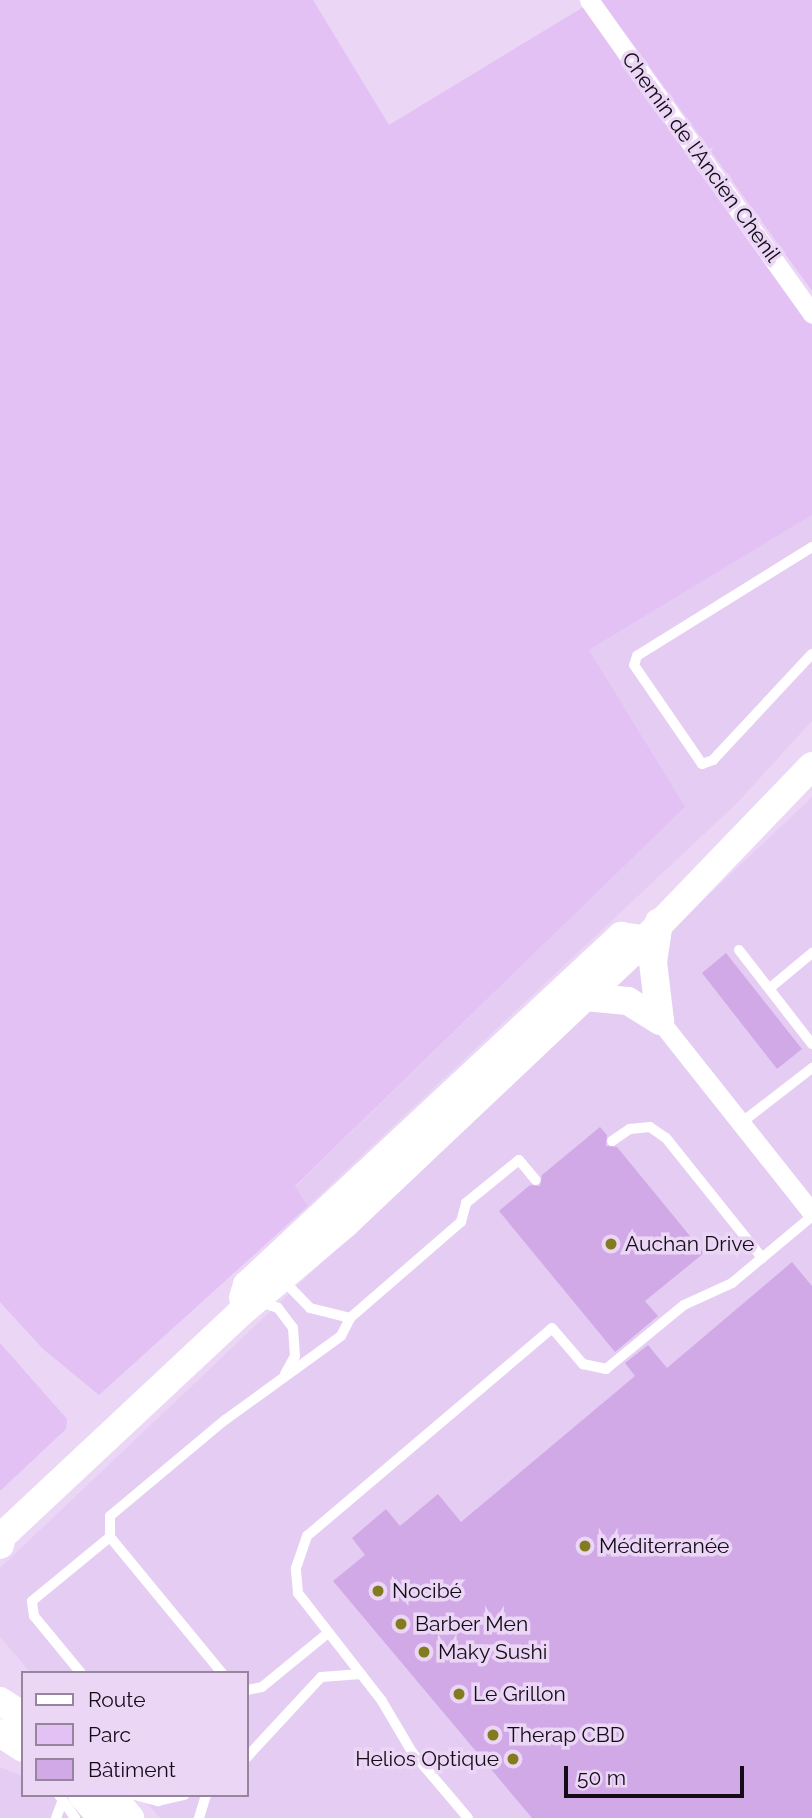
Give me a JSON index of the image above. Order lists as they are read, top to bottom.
{
  "streets": {
    "street": ["Chemin de l'Ancien Chenil"]
  },
  "places": [
    "Auchan Drive",
    "Méditerranée",
    "Nocibé",
    "Barber Men",
    "Maky Sushi",
    "Le Grillon",
    "Therap CBD",
    "Helios Optique"
  ],
  "legend": ["Route", "Parc", "Bâtiment"],
  "scale_bar": "50 m"
}
